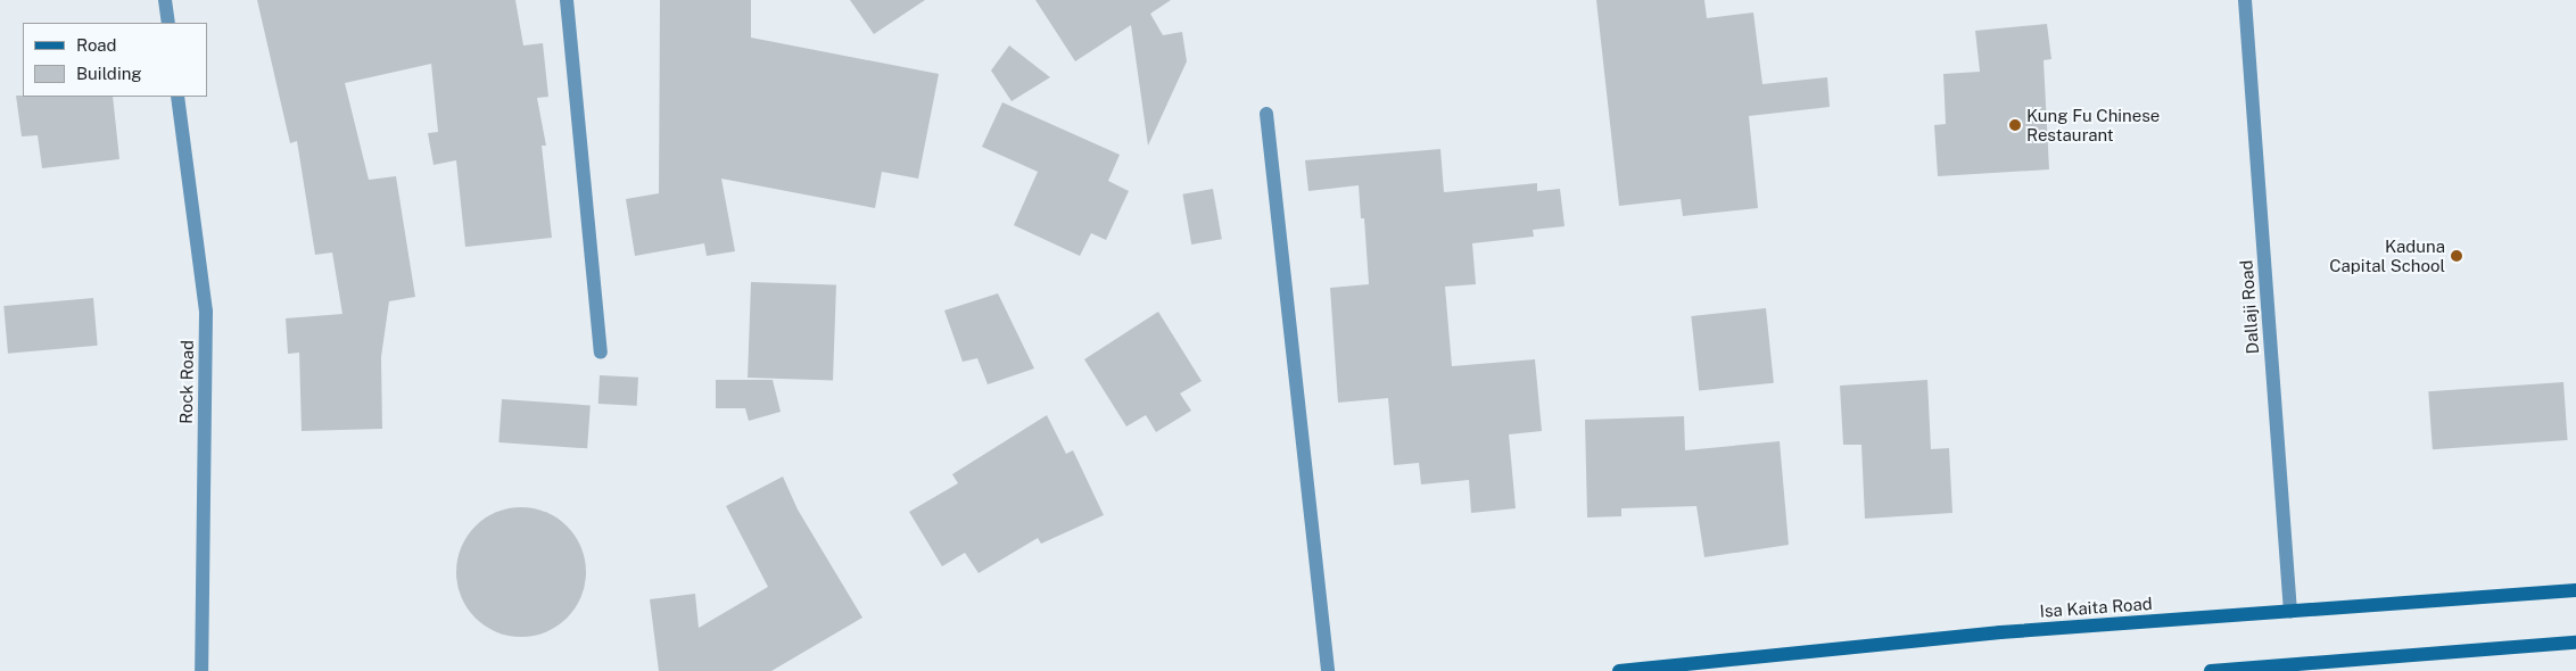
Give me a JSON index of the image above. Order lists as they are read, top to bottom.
{
  "streets": {
    "main road": ["Isa Kaita Road"],
    "street": ["Dallaji Road", "Rock Road"]
  },
  "crossings": [
    ["Dallaji Road", "Isa Kaita Road"]
  ],
  "places": ["Kung Fu Chinese Restaurant", "Kaduna Capital School"],
  "legend": ["Road", "Building"]
}
